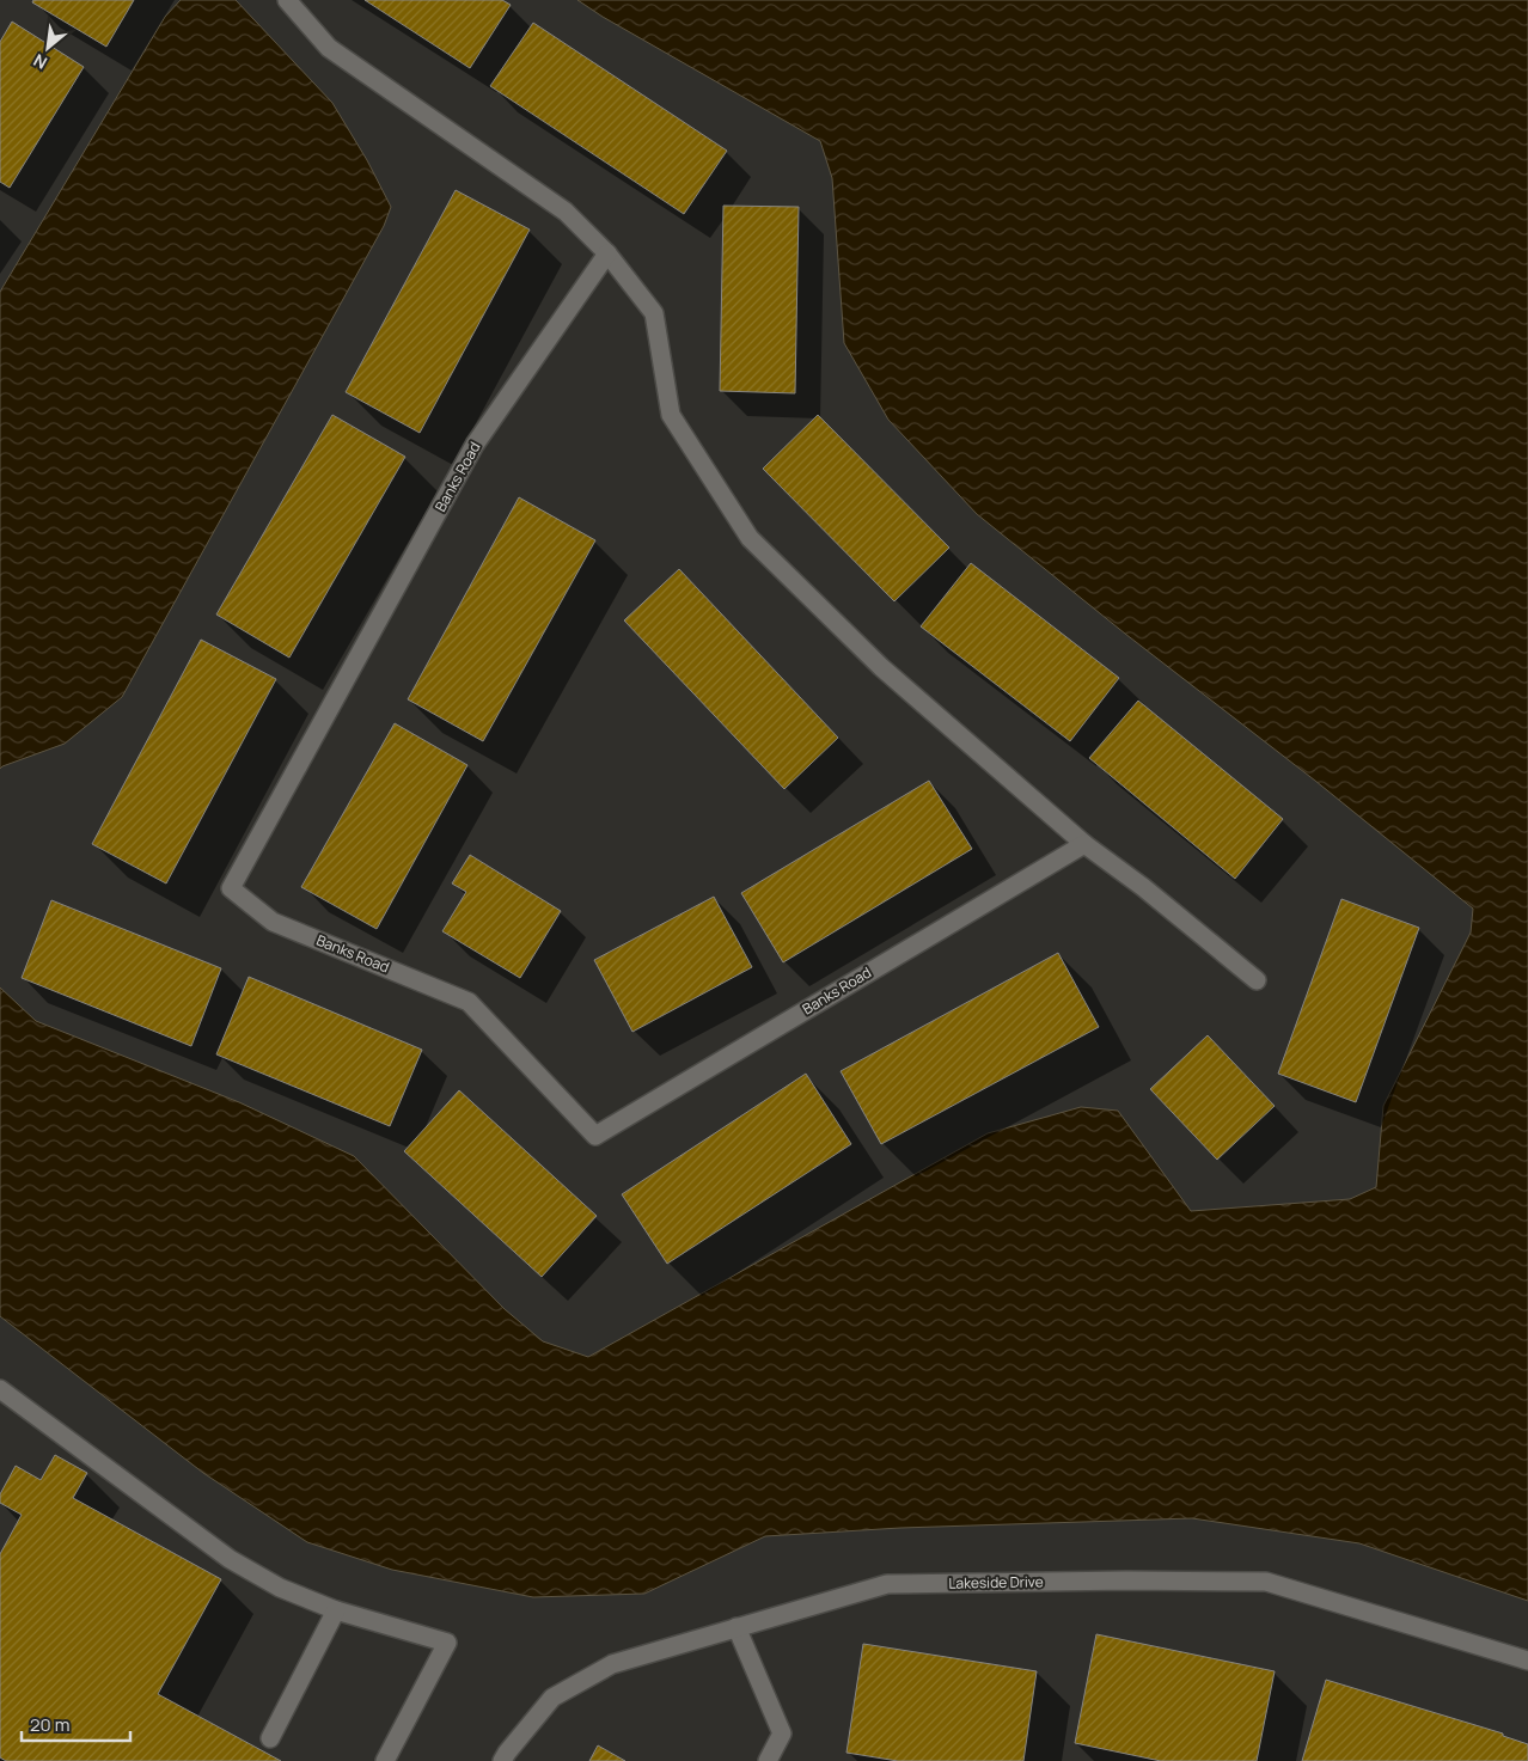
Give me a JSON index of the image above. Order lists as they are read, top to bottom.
{
  "streets": {
    "street": ["Banks Road", "Lakeside Drive"]
  },
  "scale_bar": "20 m",
  "north": "bottom left"
}
